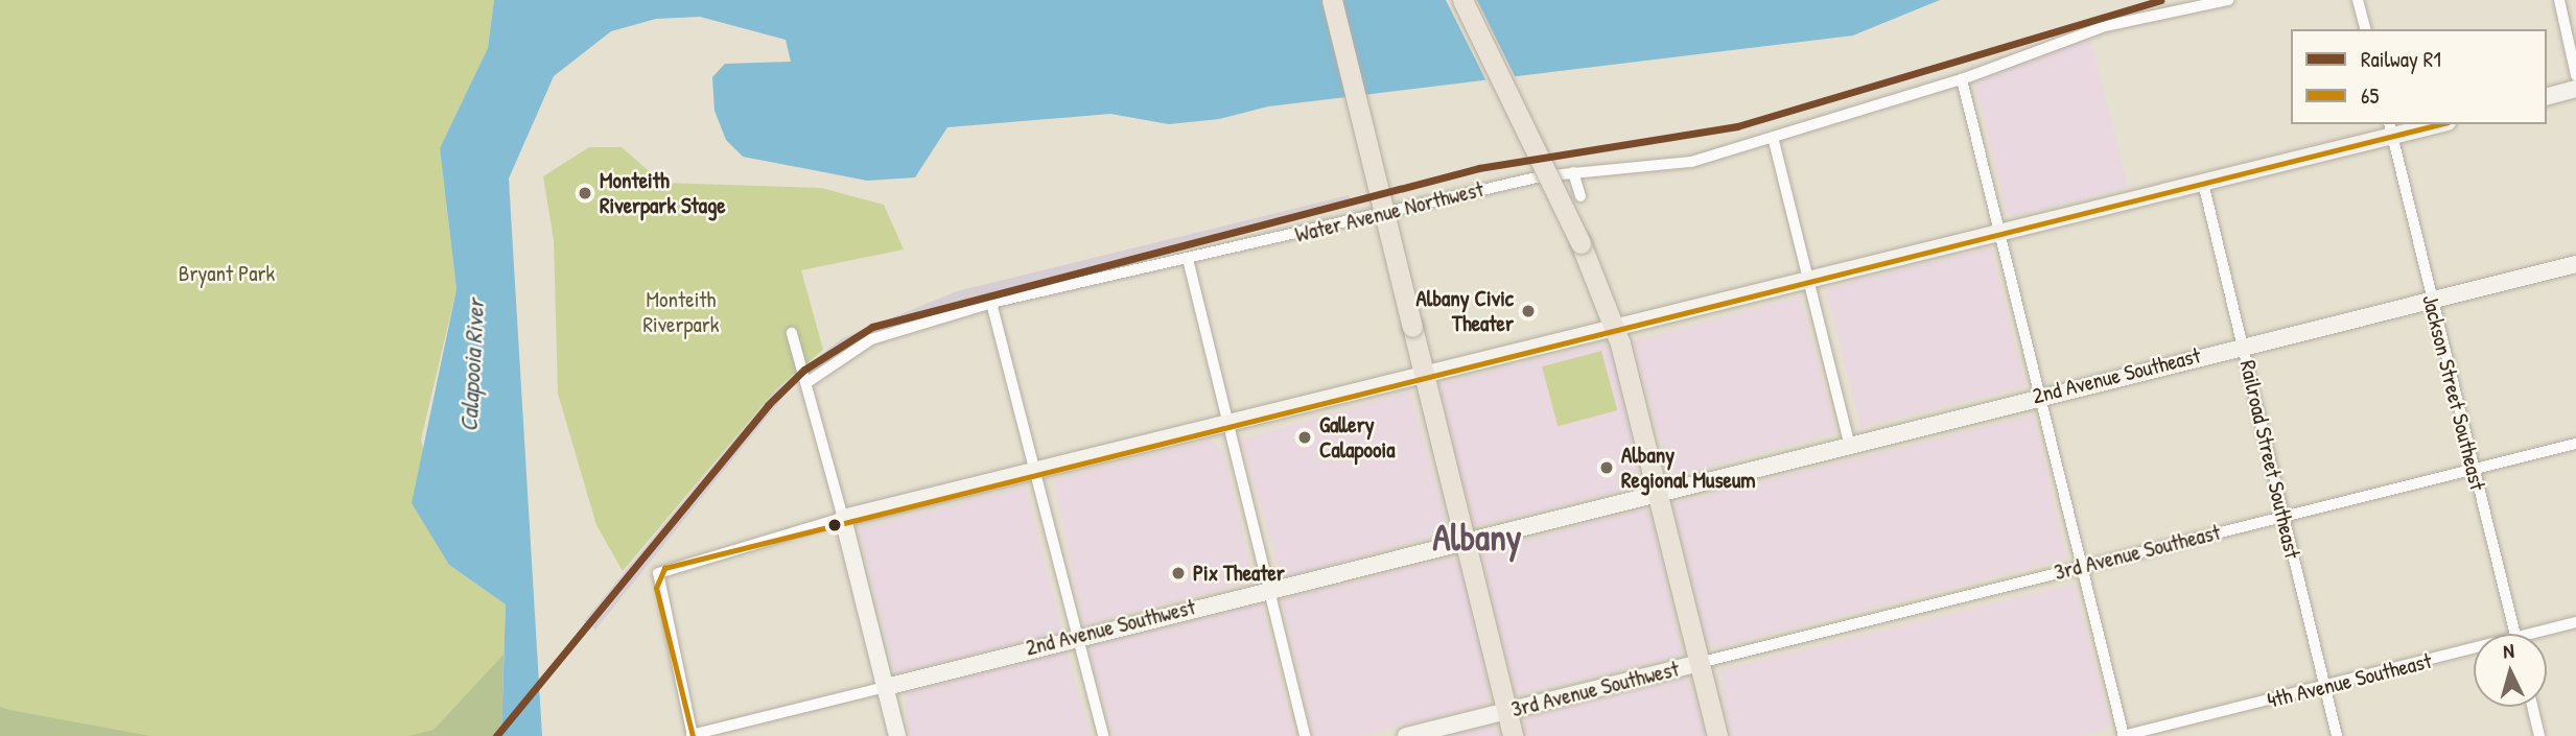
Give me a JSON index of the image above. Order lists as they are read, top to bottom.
{
  "streets": {
    "main road": ["2nd Avenue Southeast", "2nd Avenue Southwest", "3rd Avenue Southwest"],
    "street": [
      "Water Avenue Northwest",
      "Jackson Street Southeast",
      "Railroad Street Southeast",
      "3rd Avenue Southeast",
      "4th Avenue Southeast"
    ]
  },
  "crossings": [
    ["2nd Avenue Southeast", "Jackson Street Southeast"],
    ["2nd Avenue Southeast", "Railroad Street Southeast"],
    ["2nd Avenue Southeast", "2nd Avenue Southwest"],
    ["Jackson Street Southeast", "3rd Avenue Southeast"],
    ["Railroad Street Southeast", "3rd Avenue Southeast"],
    ["Railroad Street Southeast", "4th Avenue Southeast"],
    ["3rd Avenue Southeast", "3rd Avenue Southwest"]
  ],
  "districts": ["Albany"],
  "water": ["Calapooia River"],
  "parks": ["Bryant Park", "Monteith Riverpark"],
  "places": [
    "Monteith Riverpark Stage",
    "Albany Civic Theater",
    "Gallery Calapooia",
    "Albany Regional Museum",
    "Pix Theater"
  ],
  "lines": ["rail line R1", "transit line 65"],
  "legend": ["Railway R1", "65"],
  "north": "top"
}
